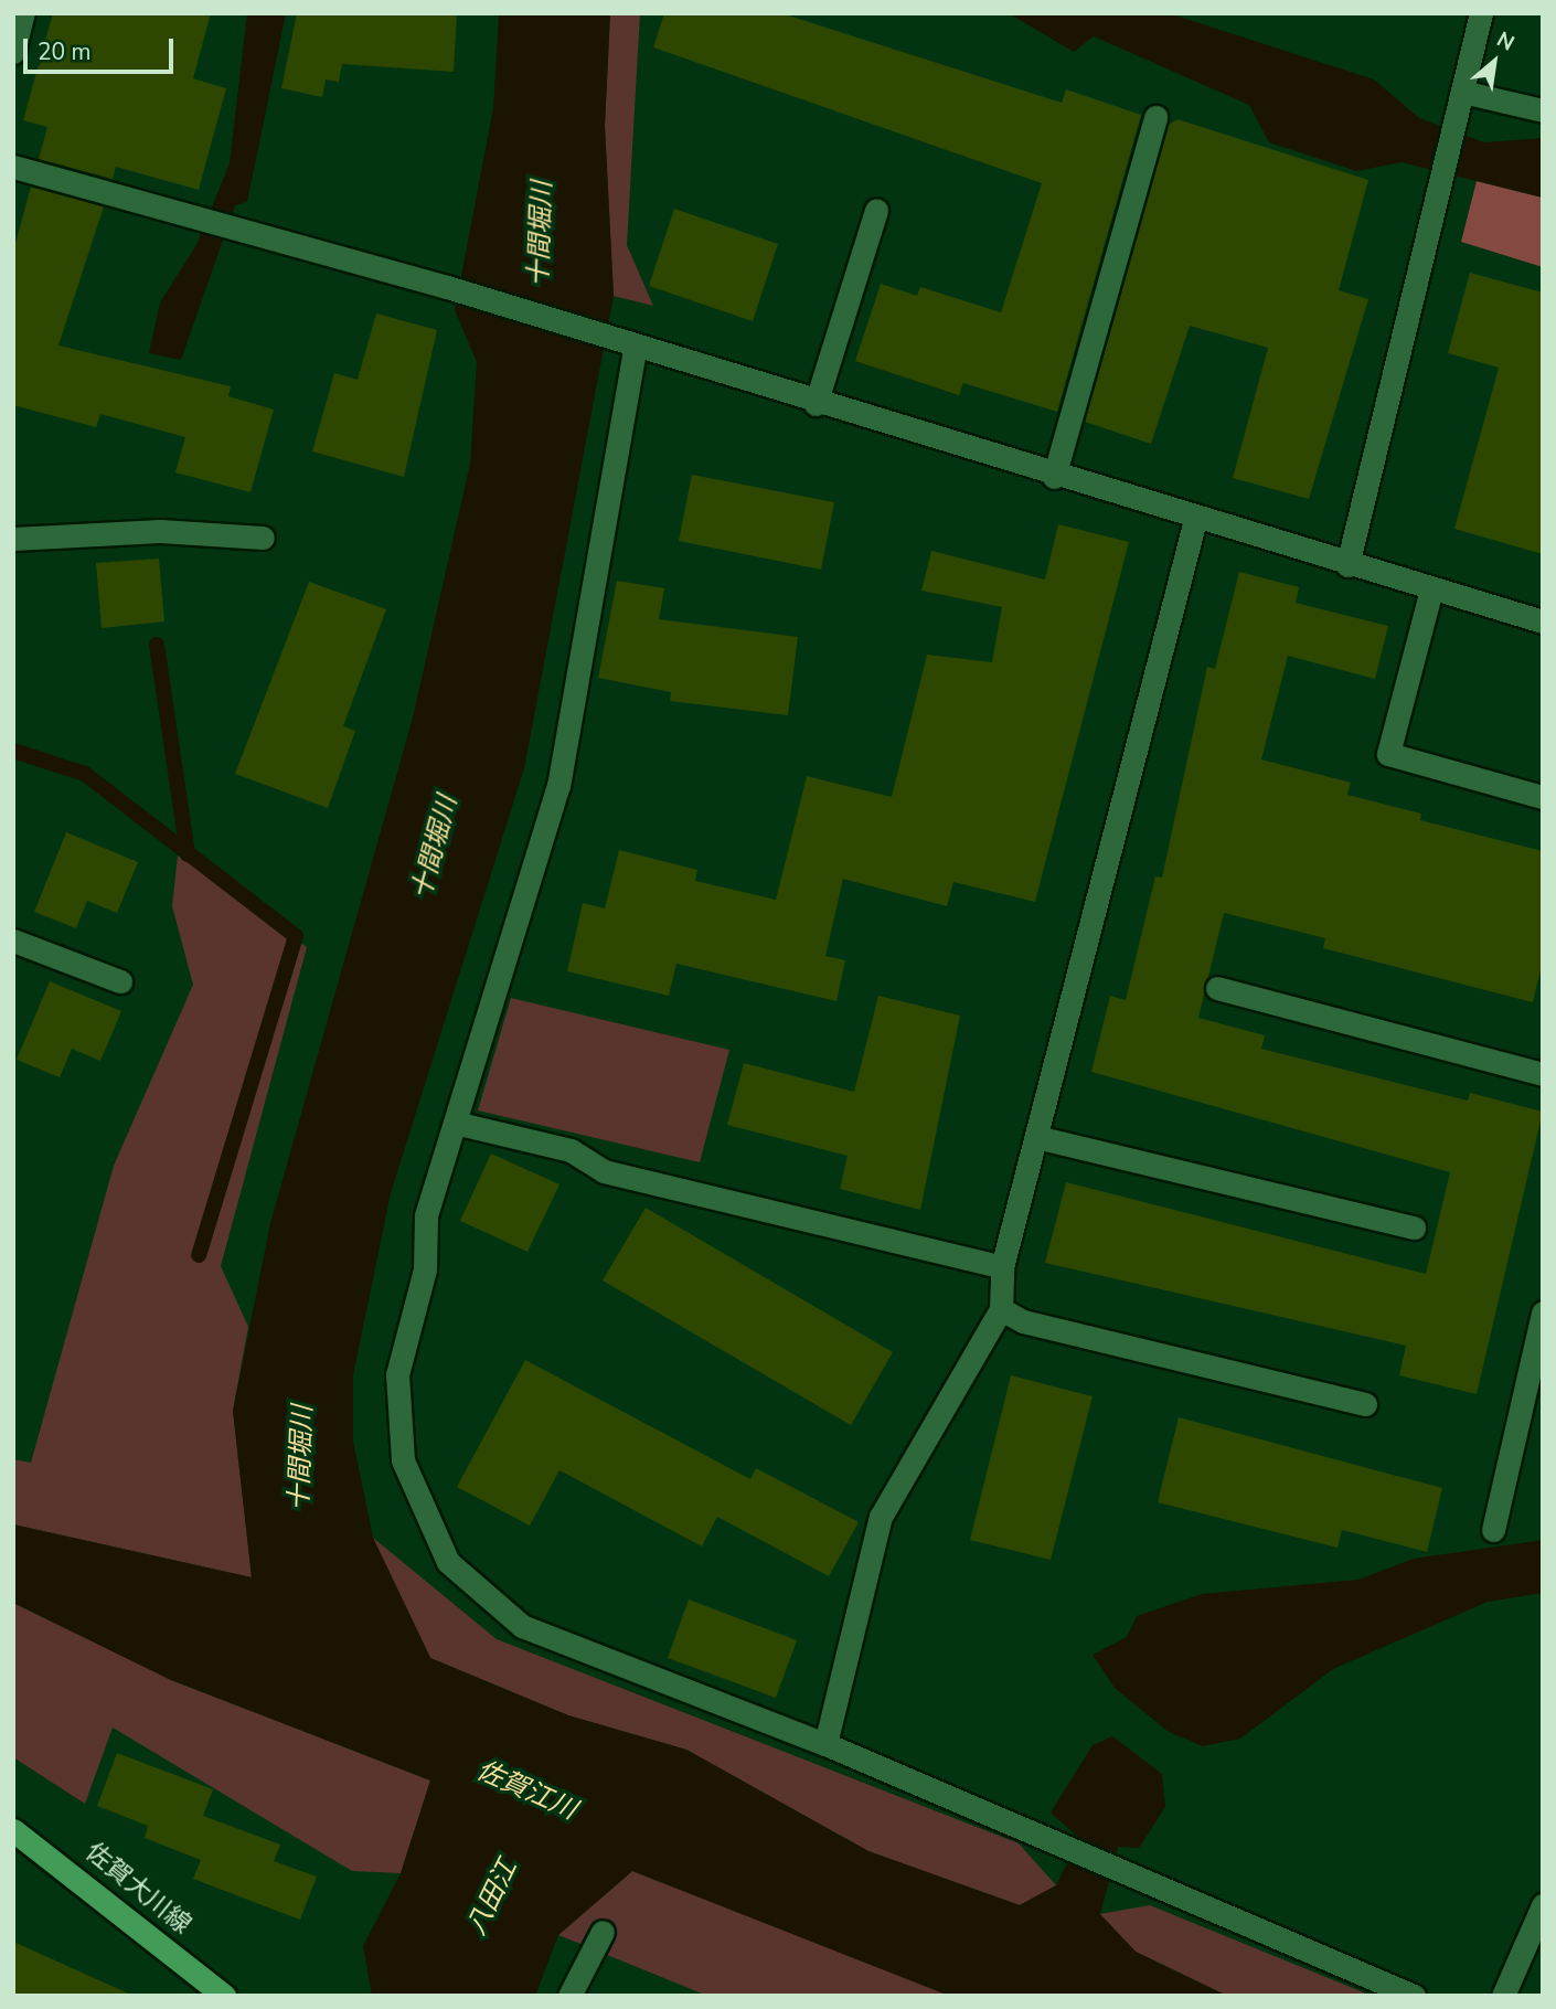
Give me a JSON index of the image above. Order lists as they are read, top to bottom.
{
  "streets": {
    "main road": ["佐賀大川線"]
  },
  "water": ["十間堀川", "佐賀江川", "八田江"],
  "scale_bar": "20 m",
  "north": "top right"
}
